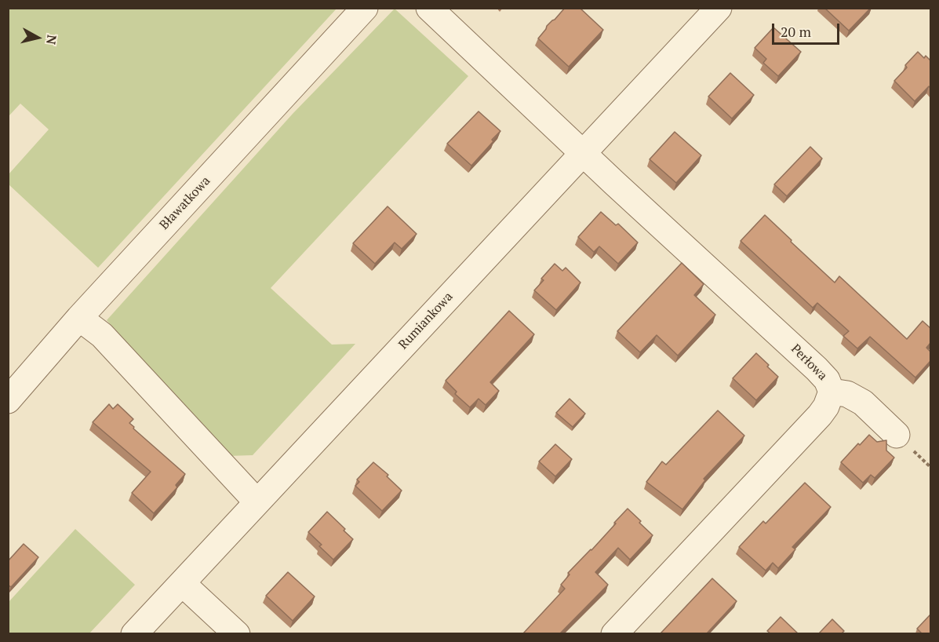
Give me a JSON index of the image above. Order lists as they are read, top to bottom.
{
  "streets": {
    "street": ["Bławatkowa", "Rumiankowa", "Perłowa"]
  },
  "crossings": [
    ["Rumiankowa", "Perłowa"]
  ],
  "scale_bar": "20 m",
  "north": "right"
}
